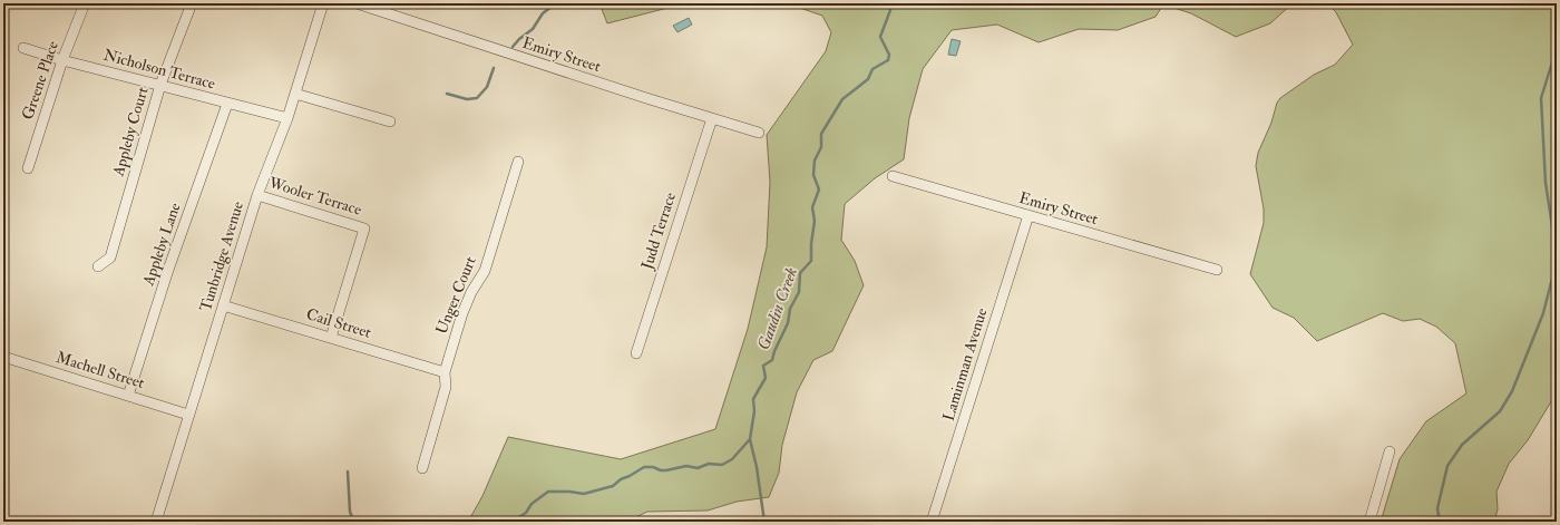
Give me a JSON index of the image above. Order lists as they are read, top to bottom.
{
  "streets": {
    "street": [
      "Emiry Street",
      "Nicholson Terrace",
      "Greene Place",
      "Appleby Court",
      "Wooler Terrace",
      "Judd Terrace",
      "Appleby Lane",
      "Tunbridge Avenue",
      "Unger Court",
      "Cail Street",
      "Laminman Avenue",
      "Machell Street"
    ]
  },
  "crossings": [
    ["Emiry Street", "Judd Terrace"],
    ["Emiry Street", "Laminman Avenue"],
    ["Nicholson Terrace", "Greene Place"],
    ["Nicholson Terrace", "Appleby Court"],
    ["Nicholson Terrace", "Appleby Lane"],
    ["Nicholson Terrace", "Tunbridge Avenue"],
    ["Wooler Terrace", "Tunbridge Avenue"],
    ["Wooler Terrace", "Cail Street"],
    ["Appleby Lane", "Machell Street"],
    ["Tunbridge Avenue", "Cail Street"],
    ["Tunbridge Avenue", "Machell Street"],
    ["Unger Court", "Cail Street"]
  ],
  "water": ["Gaudin Creek"]
}
